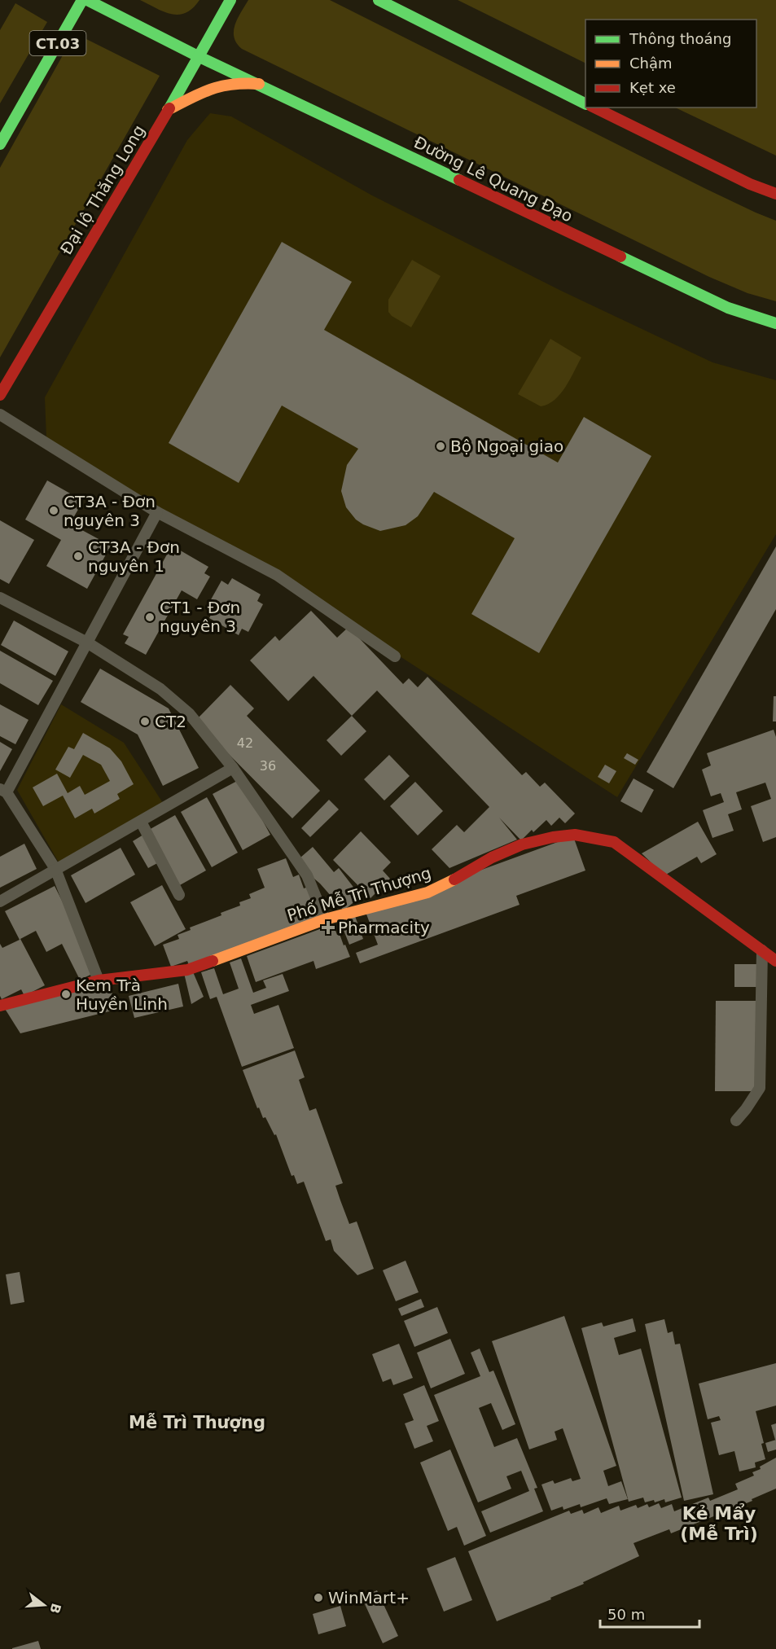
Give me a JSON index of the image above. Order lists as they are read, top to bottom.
{
  "streets": {
    "main road": [
      "CT.03",
      "Đường Lê Quang Đạo",
      "Đại lộ Thăng Long",
      "Phố Mễ Trì Thượng"
    ]
  },
  "crossings": [
    ["Đường Lê Quang Đạo", "Đại lộ Thăng Long"]
  ],
  "districts": ["Mễ Trì Thượng", "Kẻ Mẩy (Mễ Trì)"],
  "places": {
    "other": [
      "Bộ Ngoại giao",
      "CT3A - Đơn nguyên 3",
      "CT3A - Đơn nguyên 1",
      "CT1 - Đơn nguyên 3",
      "CT2",
      "Kem Trà Huyền Linh",
      "WinMart+"
    ],
    "health": ["Pharmacity"]
  },
  "house_numbers": ["42", "36"],
  "legend": ["Thông thoáng", "Chậm", "Kẹt xe"],
  "scale_bar": "50 m",
  "north": "right"
}
